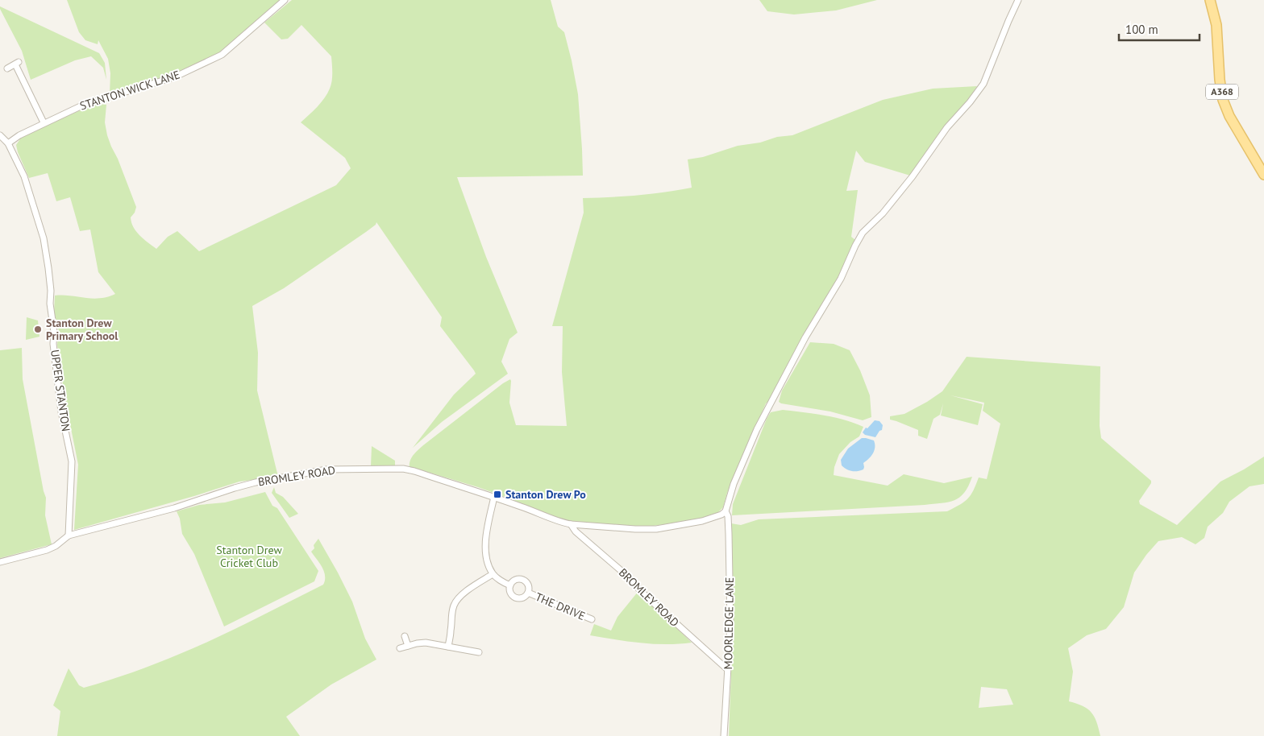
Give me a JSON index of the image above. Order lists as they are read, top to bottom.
{
  "streets": {
    "main road": ["A368"],
    "street": [
      "STANTON WICK LANE",
      "UPPER STANTON",
      "BROMLEY ROAD",
      "THE DRIVE",
      "MOORLEDGE LANE"
    ]
  },
  "crossings": [
    ["STANTON WICK LANE", "UPPER STANTON"],
    ["UPPER STANTON", "BROMLEY ROAD"],
    ["BROMLEY ROAD", "MOORLEDGE LANE"]
  ],
  "parks": ["Stanton Drew Cricket Club"],
  "places": {
    "other": ["Stanton Drew Primary School"],
    "transit": ["Stanton Drew Po"]
  },
  "scale_bar": "100 m"
}
